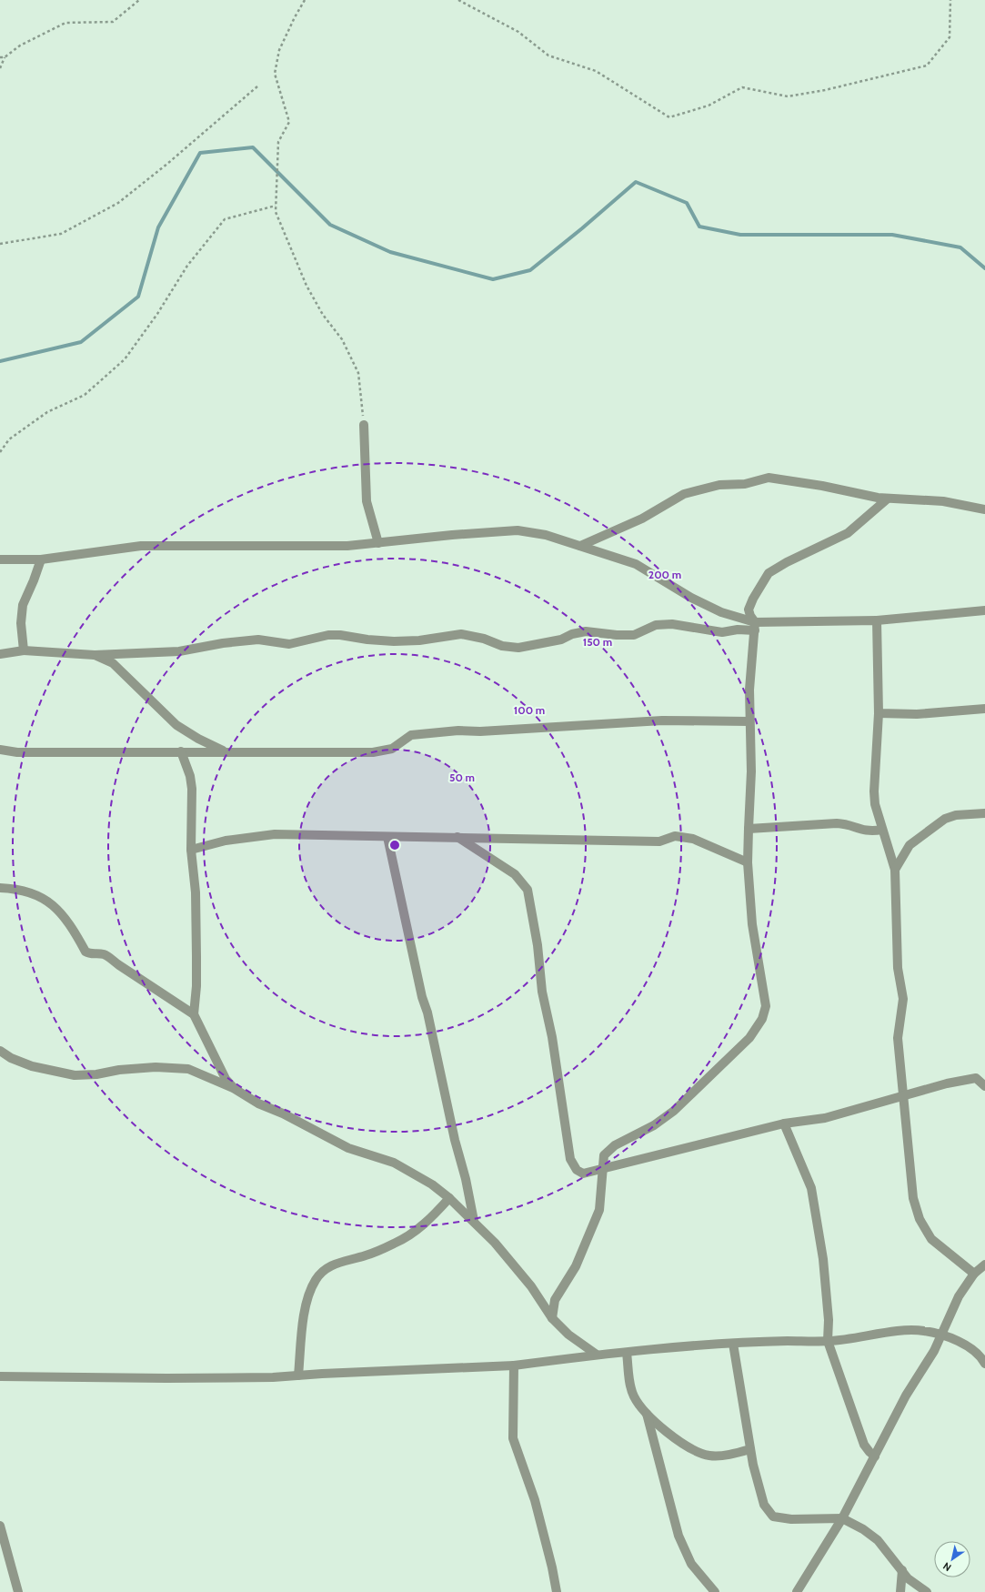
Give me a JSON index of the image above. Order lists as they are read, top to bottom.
{
  "north": "bottom left",
  "rings": [
    "200 m",
    "150 m",
    "100 m",
    "50 m"
  ]
}
